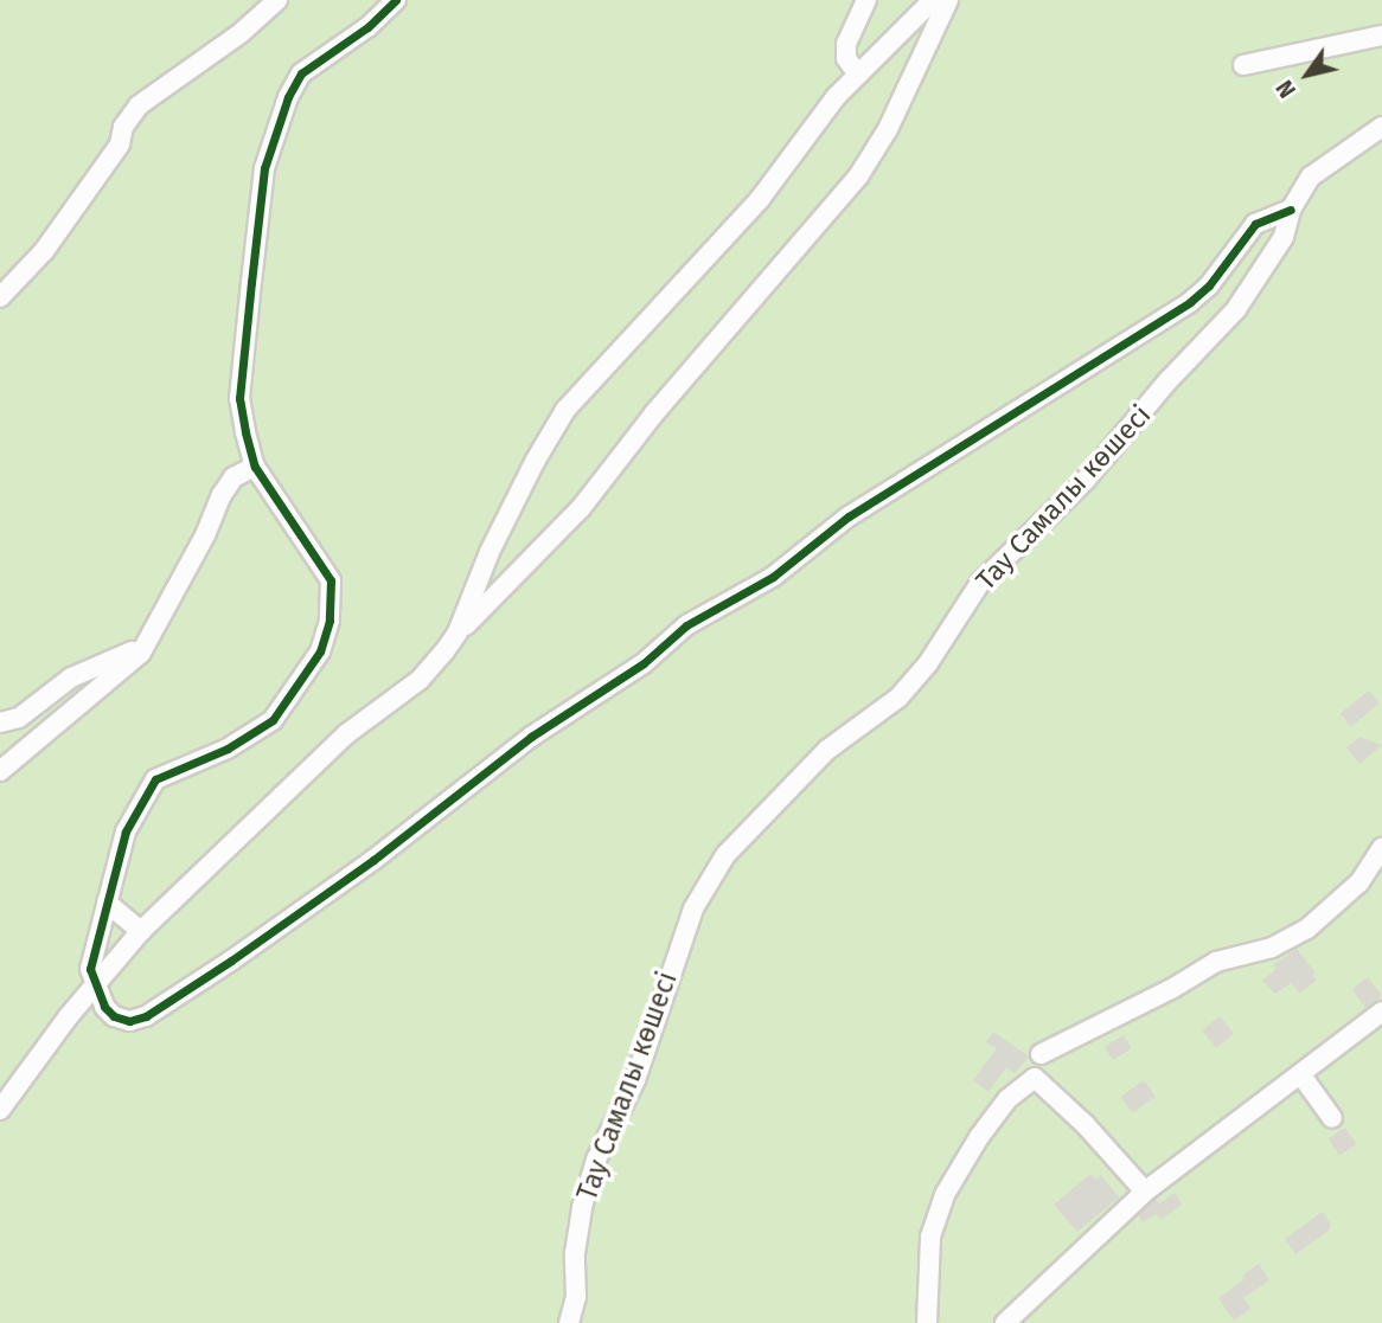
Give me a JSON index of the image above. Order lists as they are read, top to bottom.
{
  "streets": {
    "street": ["Тау Самалы көшесі"]
  },
  "north": "bottom left"
}
